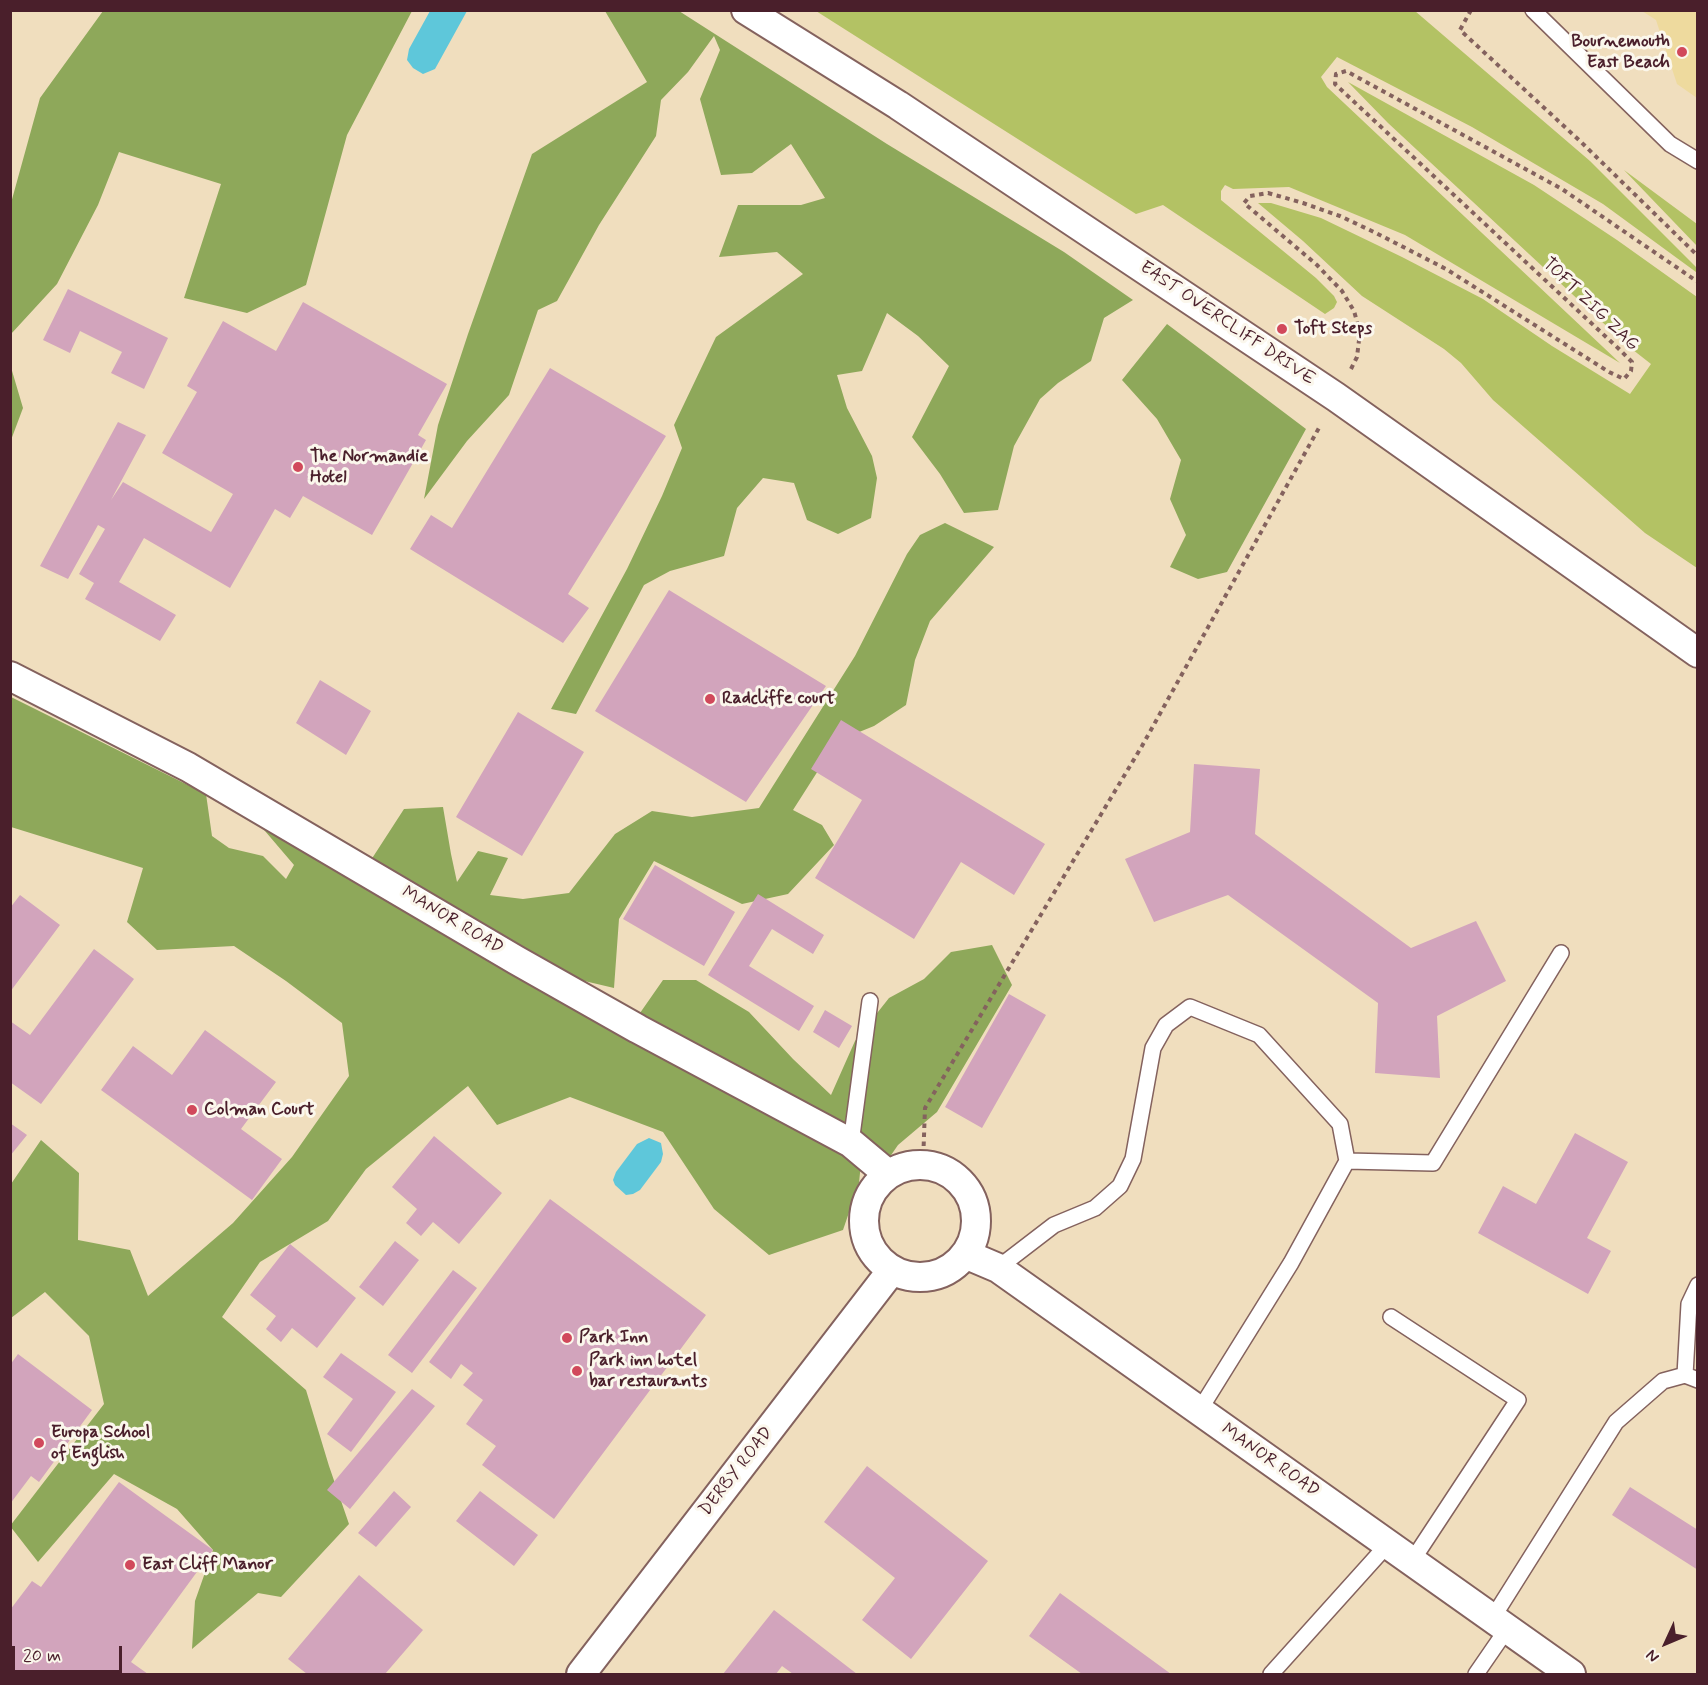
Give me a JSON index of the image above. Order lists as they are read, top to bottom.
{
  "streets": {
    "street": ["EAST OVERCLIFF DRIVE", "MANOR ROAD", "DERBY ROAD"],
    "path": ["TOFT ZIG ZAG"]
  },
  "crossings": [
    ["TOFT ZIG ZAG", "EAST OVERCLIFF DRIVE"],
    ["MANOR ROAD", "DERBY ROAD"]
  ],
  "places": [
    "Bournemouth East Beach",
    "Toft Steps",
    "The Normandie Hotel",
    "Radcliffe court",
    "Colman Court",
    "Park Inn",
    "Park inn hotel bar restaurants",
    "Europa School of English",
    "East Cliff Manor"
  ],
  "scale_bar": "20 m",
  "north": "bottom left"
}
